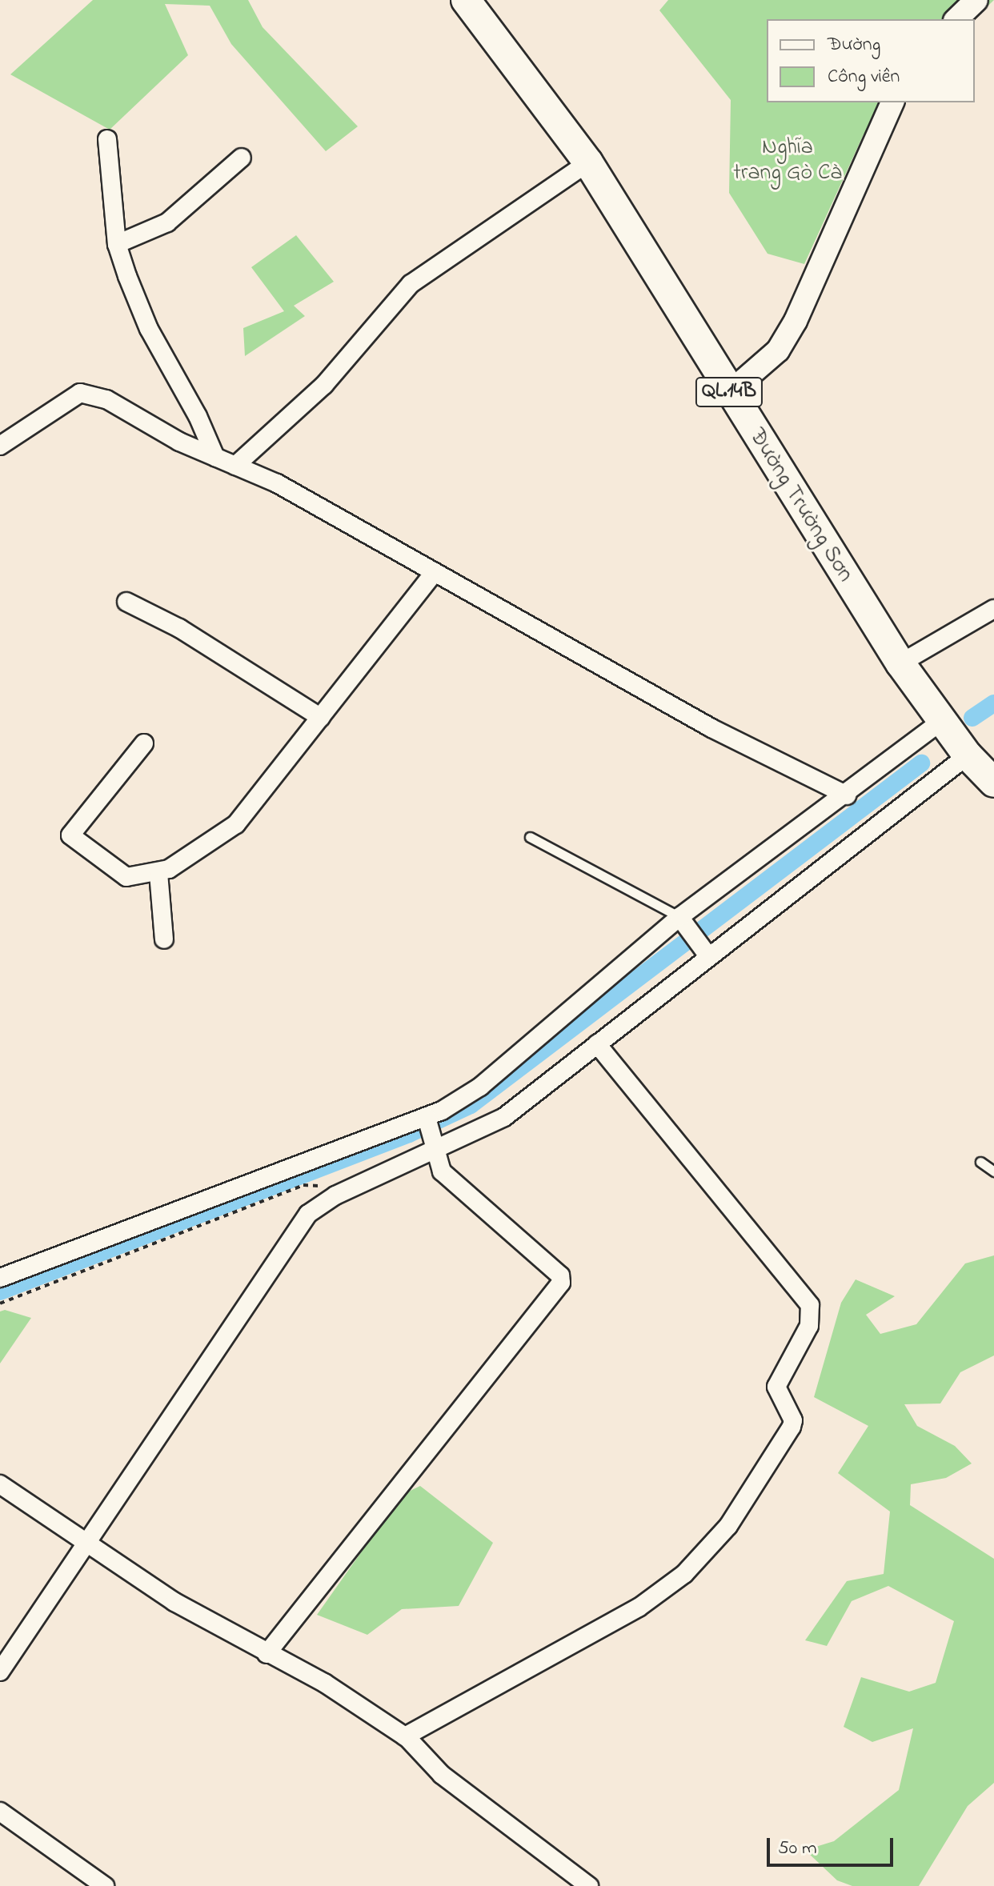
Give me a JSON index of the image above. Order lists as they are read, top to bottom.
{
  "streets": {
    "highway": ["QL.14B", "Đường Trường Sơn"]
  },
  "parks": ["Nghĩa trang Gò Cà"],
  "legend": ["Đường", "Công viên"],
  "scale_bar": "50 m"
}
